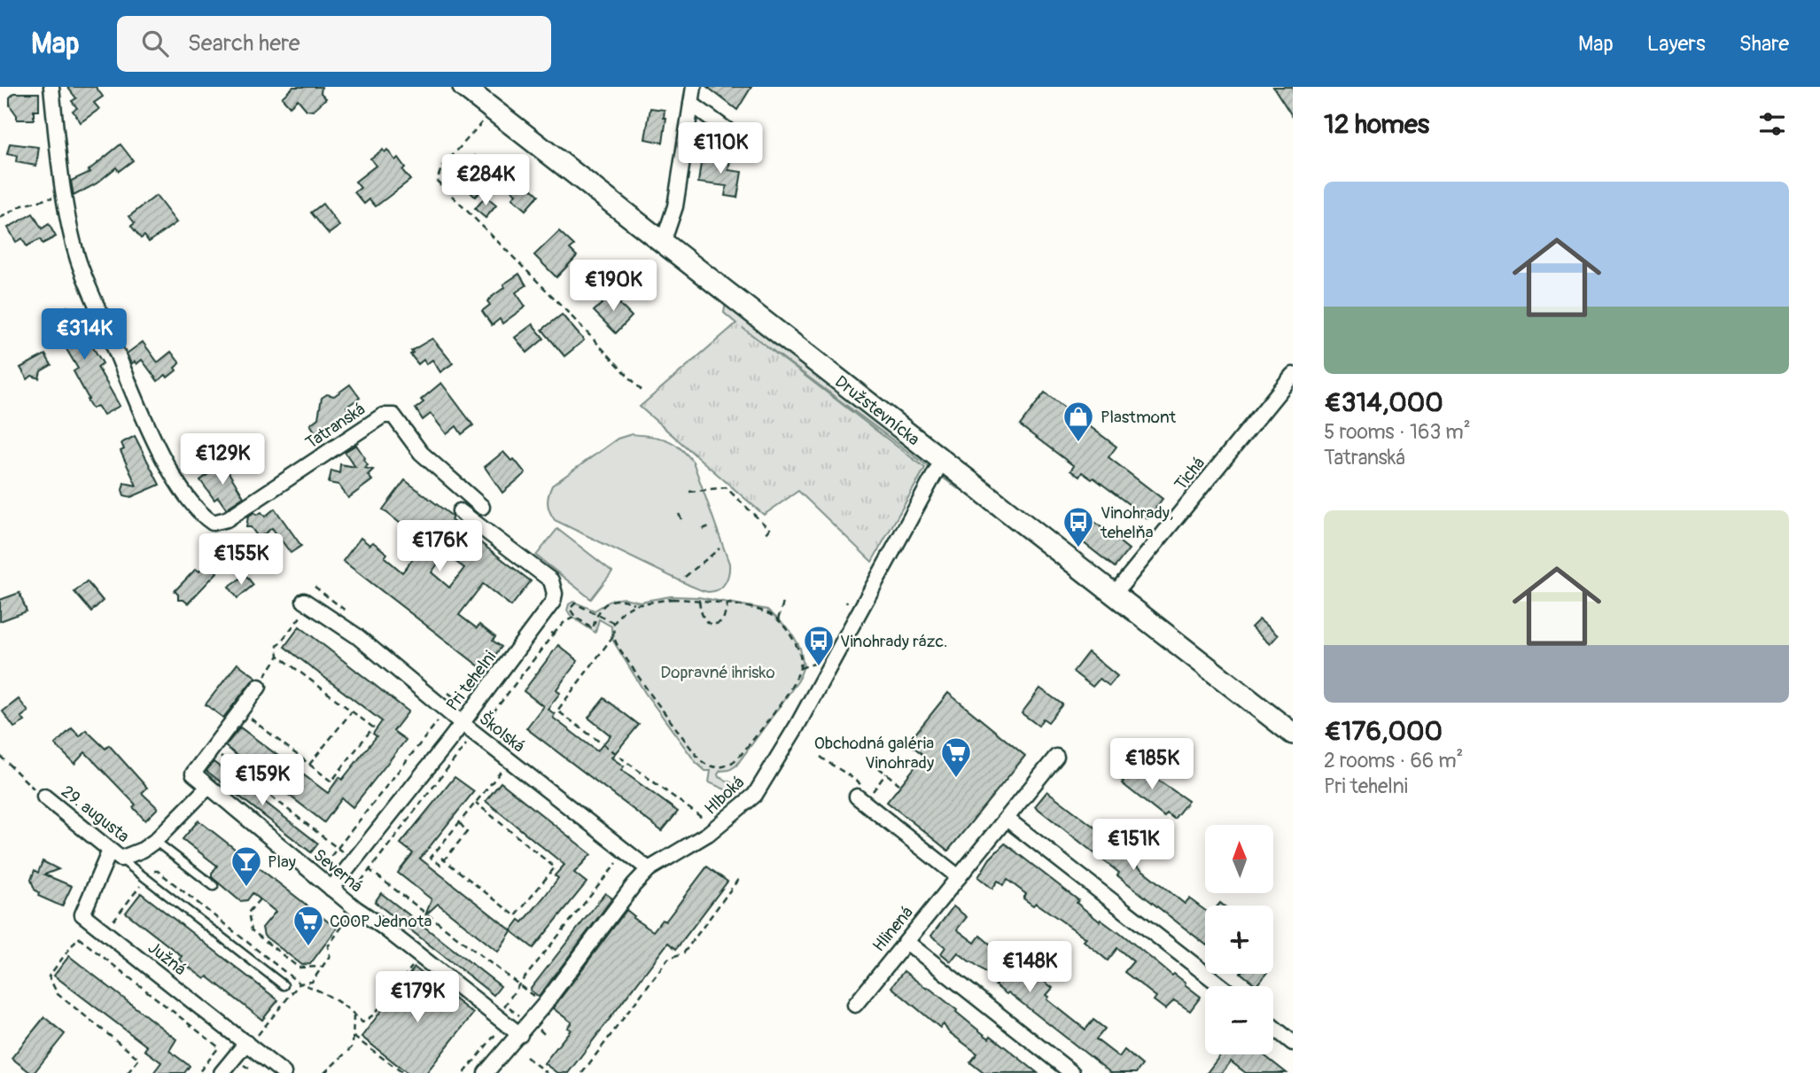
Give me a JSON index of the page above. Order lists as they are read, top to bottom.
{
  "streets": {
    "main road": ["Družstevnícka"],
    "street": [
      "Tatranská",
      "Tichá",
      "Pri tehelni",
      "Školská",
      "Hlboká",
      "29. augusta",
      "Severná",
      "Hlinená",
      "Južná"
    ]
  },
  "crossings": [
    ["Družstevnícka", "Tichá"],
    ["Družstevnícka", "Hlboká"],
    ["Pri tehelni", "Školská"],
    ["Pri tehelni", "Severná"],
    ["Školská", "Hlboká"],
    ["Hlboká", "Severná"],
    ["29. augusta", "Severná"],
    ["29. augusta", "Južná"]
  ],
  "parks": ["Dopravné ihrisko"],
  "places": {
    "shop": ["Plastmont"],
    "bus stop": ["Vinohrady, tehelňa", "Vinohrady rázc."],
    "supermarket": ["Obchodná galéria Vinohrady", "COOP Jednota"],
    "bar": ["Play"]
  },
  "north": "top",
  "page": {
    "header": "Map",
    "search": "Search here",
    "nav": ["Map", "Layers", "Share"],
    "heading": "12 homes",
    "price": [
      "€110K",
      "€284K",
      "€190K",
      "€314K",
      "€129K",
      "€176K",
      "€155K",
      "€185K",
      "€159K",
      "€151K",
      "€148K",
      "€179K"
    ],
    "list": [
      {
        "name": "€314,000",
        "note": "5 rooms · 163 m² · Tatranská"
      },
      {
        "name": "€176,000",
        "note": "2 rooms · 66 m² · Pri tehelni"
      }
    ],
    "map_buttons": ["+", "−"]
  }
}
